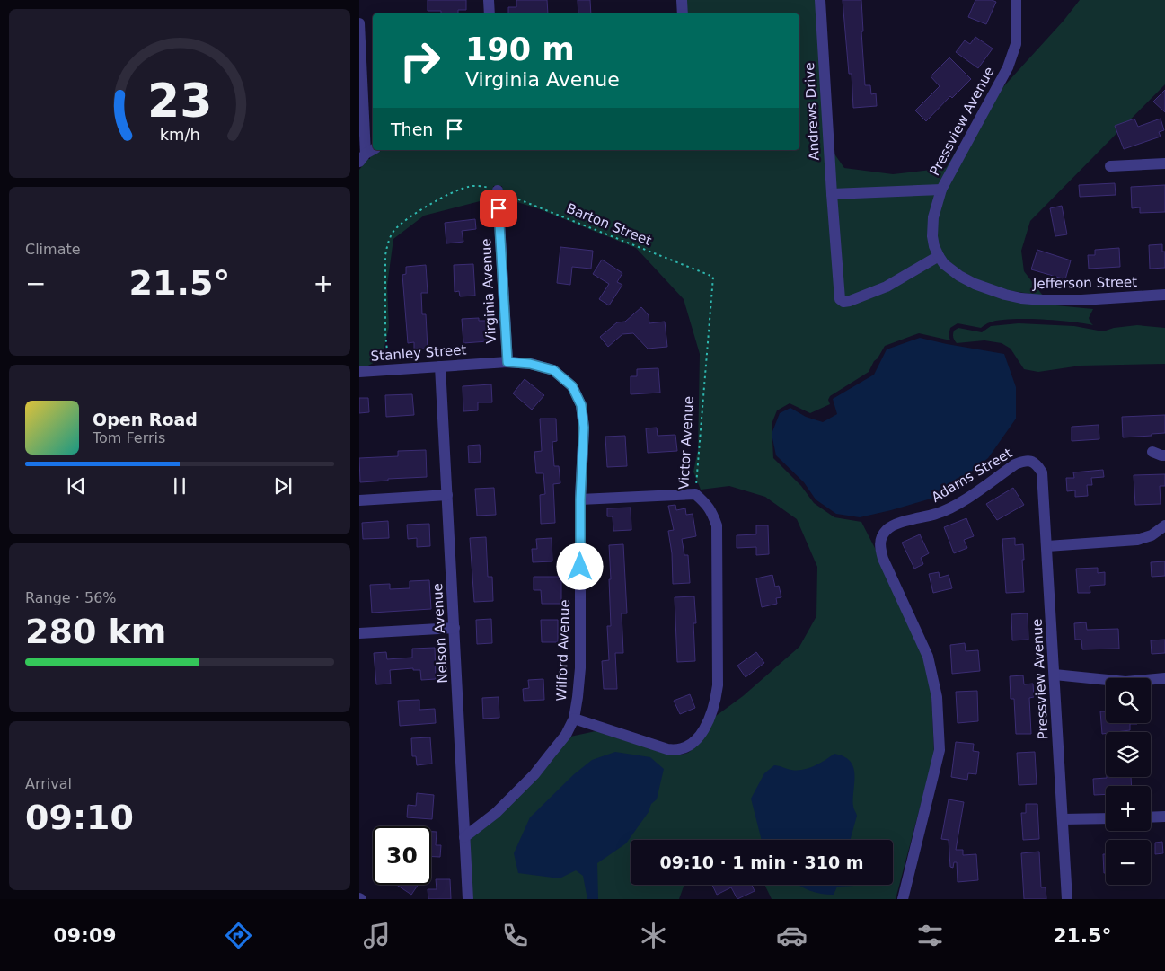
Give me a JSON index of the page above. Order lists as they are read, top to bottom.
{
  "streets": {
    "street": [
      "Andrews Drive",
      "Pressview Avenue",
      "Jefferson Street",
      "Virginia Avenue",
      "Stanley Street",
      "Victor Avenue",
      "Adams Street",
      "Nelson Avenue",
      "Wilford Avenue"
    ],
    "path": ["Barton Street"]
  },
  "crossings": [
    ["Andrews Drive", "Pressview Avenue"],
    ["Andrews Drive", "Jefferson Street"],
    ["Pressview Avenue", "Jefferson Street"],
    ["Pressview Avenue", "Adams Street"],
    ["Barton Street", "Virginia Avenue"],
    ["Barton Street", "Victor Avenue"],
    ["Virginia Avenue", "Stanley Street"],
    ["Virginia Avenue", "Wilford Avenue"],
    ["Stanley Street", "Nelson Avenue"],
    ["Stanley Street", "Wilford Avenue"],
    ["Victor Avenue", "Wilford Avenue"],
    ["Nelson Avenue", "Wilford Avenue"]
  ],
  "page": {
    "turn": ["190 m", "Virginia Avenue"],
    "then": "Then",
    "tile": [
      "Climate",
      ["Range · 56%", "280 km"],
      ["Arrival", "09:10"]
    ],
    "heat": ["−", "21.5°", "+"],
    "song": ["Open Road", "Tom Ferris"],
    "map_buttons": ["+", "−"],
    "limit": "30",
    "trip": "09:10 · 1 min · 310 m",
    "tabs": ["09:09", "21.5°"],
    "gauge": ["23", "km/h"]
  }
}
